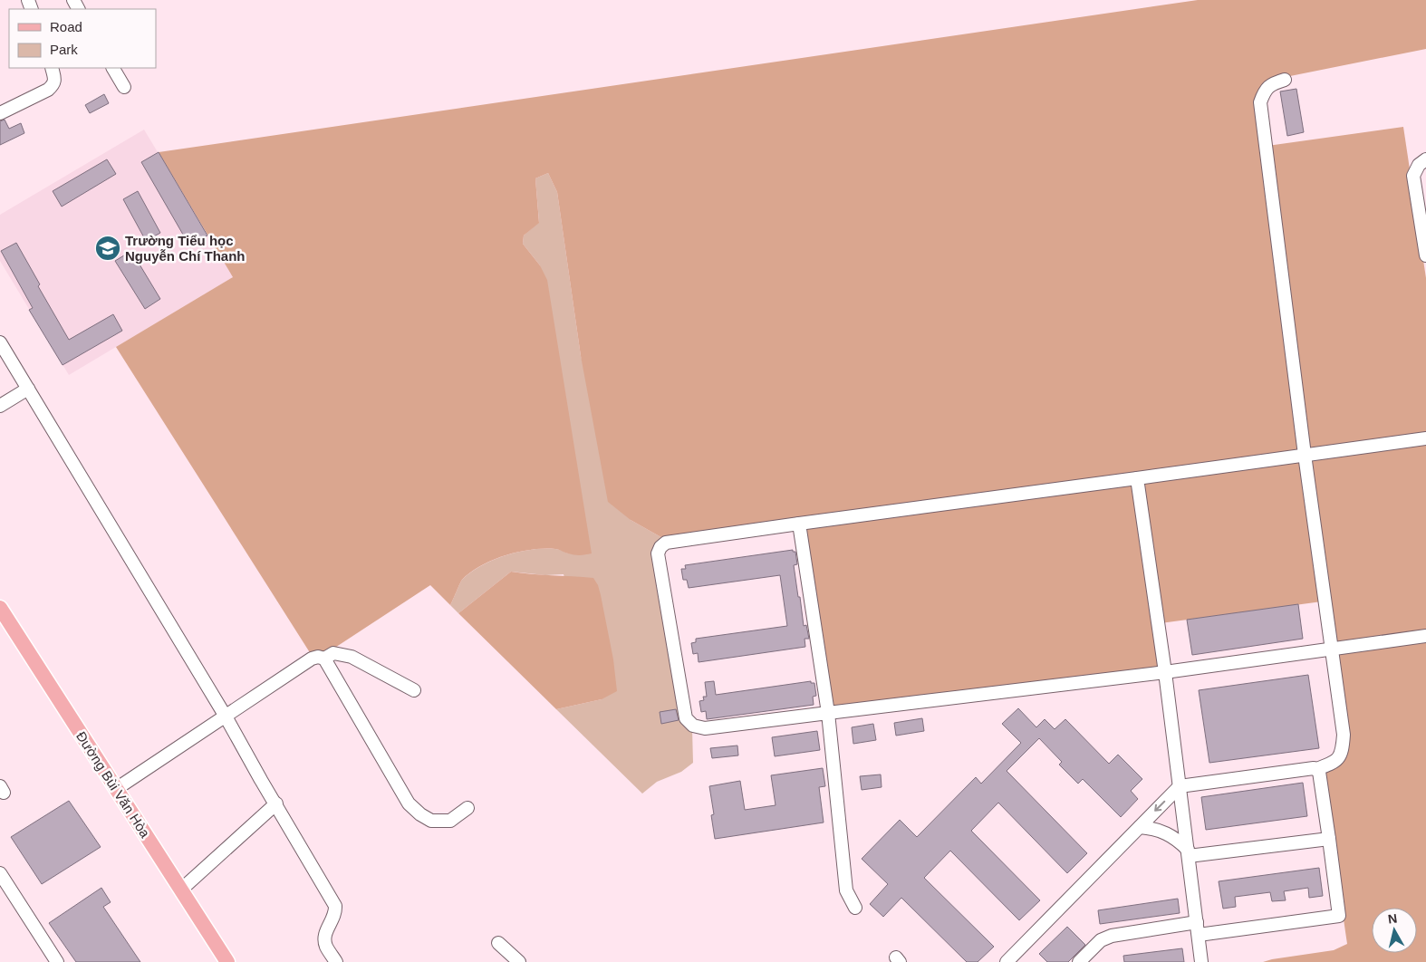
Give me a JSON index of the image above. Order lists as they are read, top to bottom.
{
  "streets": {
    "main road": ["Đường Bùi Văn Hòa"]
  },
  "places": {
    "school or university": ["Trường Tiểu học Nguyễn Chí Thanh"]
  },
  "legend": ["Road", "Park"],
  "north": "top"
}
